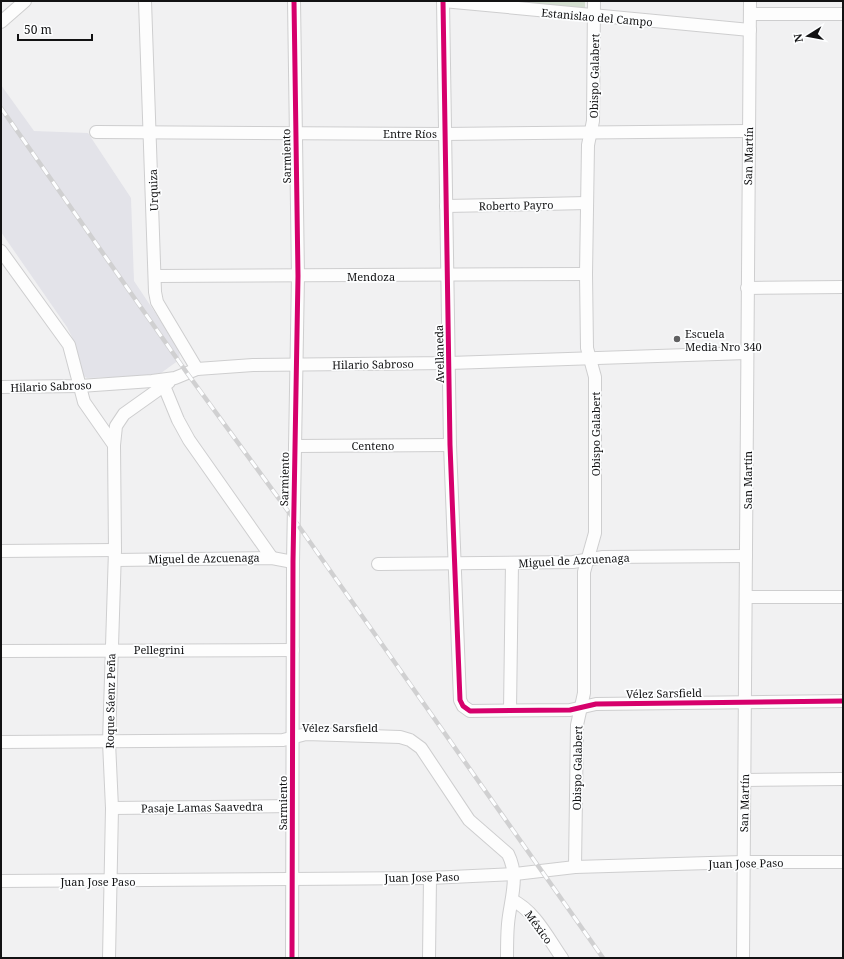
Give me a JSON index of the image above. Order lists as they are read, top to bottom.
{
  "streets": {
    "street": [
      "Estanislao del Campo",
      "Obispo Galabert",
      "Entre Ríos",
      "Sarmiento",
      "San Martín",
      "Urquiza",
      "Roberto Payro",
      "Mendoza",
      "Avellaneda",
      "Hilario Sabroso",
      "Centeno",
      "Miguel de Azcuenaga",
      "Pellegrini",
      "Vélez Sarsfield",
      "Roque Sáenz Peña",
      "Pasaje Lamas Saavedra",
      "Juan Jose Paso",
      "México"
    ]
  },
  "crossings": [
    ["Estanislao del Campo", "Obispo Galabert"],
    ["Estanislao del Campo", "San Martín"],
    ["Estanislao del Campo", "Avellaneda"],
    ["Obispo Galabert", "Entre Ríos"],
    ["Obispo Galabert", "Roberto Payro"],
    ["Obispo Galabert", "Mendoza"],
    ["Obispo Galabert", "Hilario Sabroso"],
    ["Obispo Galabert", "Miguel de Azcuenaga"],
    ["Obispo Galabert", "Vélez Sarsfield"],
    ["Obispo Galabert", "Juan Jose Paso"],
    ["Entre Ríos", "Sarmiento"],
    ["Entre Ríos", "San Martín"],
    ["Entre Ríos", "Urquiza"],
    ["Entre Ríos", "Avellaneda"],
    ["Sarmiento", "Mendoza"],
    ["Sarmiento", "Hilario Sabroso"],
    ["Sarmiento", "Centeno"],
    ["Sarmiento", "Miguel de Azcuenaga"],
    ["Sarmiento", "Pellegrini"],
    ["Sarmiento", "Vélez Sarsfield"],
    ["Sarmiento", "Pasaje Lamas Saavedra"],
    ["Sarmiento", "Juan Jose Paso"],
    ["San Martín", "Hilario Sabroso"],
    ["San Martín", "Miguel de Azcuenaga"],
    ["San Martín", "Vélez Sarsfield"],
    ["San Martín", "Juan Jose Paso"],
    ["Urquiza", "Mendoza"],
    ["Urquiza", "Hilario Sabroso"],
    ["Roberto Payro", "Avellaneda"],
    ["Mendoza", "Avellaneda"],
    ["Avellaneda", "Hilario Sabroso"],
    ["Avellaneda", "Centeno"],
    ["Avellaneda", "Miguel de Azcuenaga"],
    ["Avellaneda", "Vélez Sarsfield"],
    ["Hilario Sabroso", "Roque Sáenz Peña"],
    ["Miguel de Azcuenaga", "Roque Sáenz Peña"],
    ["Pellegrini", "Roque Sáenz Peña"],
    ["Vélez Sarsfield", "Roque Sáenz Peña"],
    ["Vélez Sarsfield", "Juan Jose Paso"],
    ["Roque Sáenz Peña", "Pasaje Lamas Saavedra"],
    ["Roque Sáenz Peña", "Juan Jose Paso"]
  ],
  "places": ["Escuela Media Nro 340"],
  "scale_bar": "50 m",
  "north": "left"
}
